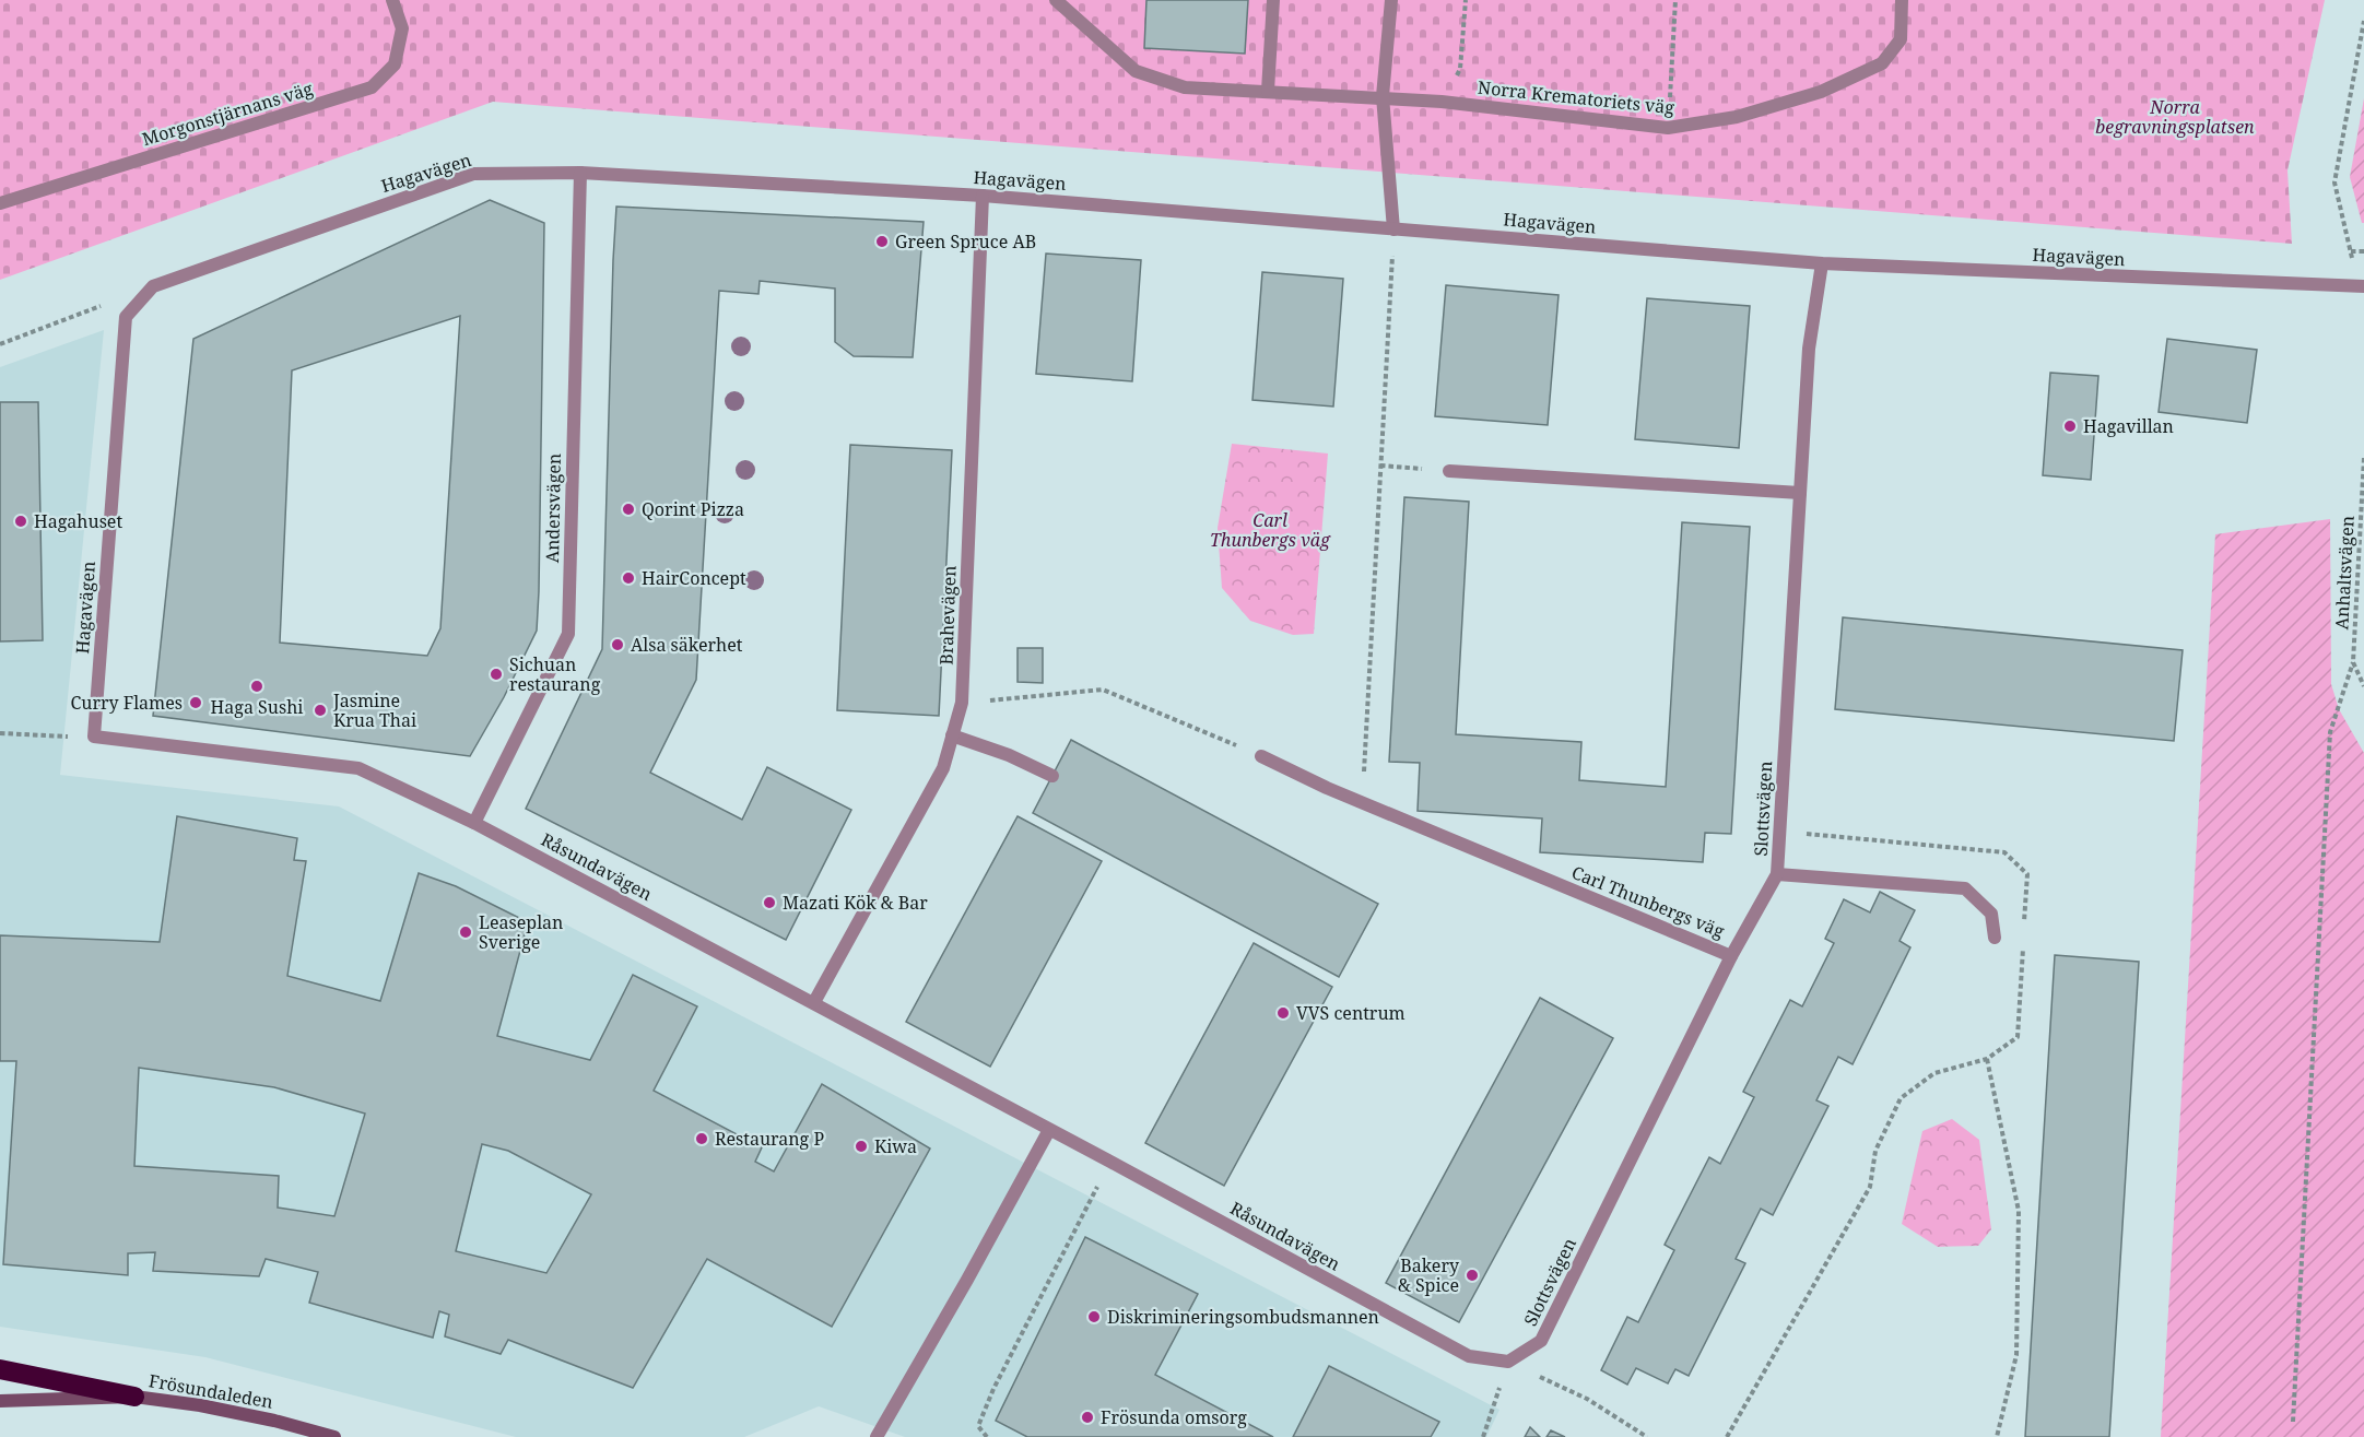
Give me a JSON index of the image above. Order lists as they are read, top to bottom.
{
  "streets": {
    "main road": ["Frösundaleden"],
    "street": [
      "Norra Krematoriets väg",
      "Morgonstjärnans väg",
      "Hagavägen",
      "Andersvägen",
      "Brahevägen",
      "Slottsvägen",
      "Råsundavägen",
      "Carl Thunbergs väg"
    ],
    "path": ["Anhaltsvägen"]
  },
  "crossings": [
    ["Hagavägen", "Andersvägen"],
    ["Hagavägen", "Brahevägen"],
    ["Hagavägen", "Slottsvägen"],
    ["Hagavägen", "Råsundavägen"],
    ["Andersvägen", "Råsundavägen"],
    ["Brahevägen", "Råsundavägen"],
    ["Slottsvägen", "Råsundavägen"],
    ["Slottsvägen", "Carl Thunbergs väg"]
  ],
  "parks": ["Norra begravningsplatsen", "Carl Thunbergs väg"],
  "places": [
    "Green Spruce AB",
    "Hagavillan",
    "Qorint Pizza",
    "Hagahuset",
    "HairConcept",
    "Alsa säkerhet",
    "Sichuan restaurang",
    "Haga Sushi",
    "Curry Flames",
    "Jasmine Krua Thai",
    "Mazati Kök & Bar",
    "Leaseplan Sverige",
    "VVS centrum",
    "Restaurang P",
    "Kiwa",
    "Bakery & Spice",
    "Diskrimineringsombudsmannen",
    "Frösunda omsorg"
  ]
}
